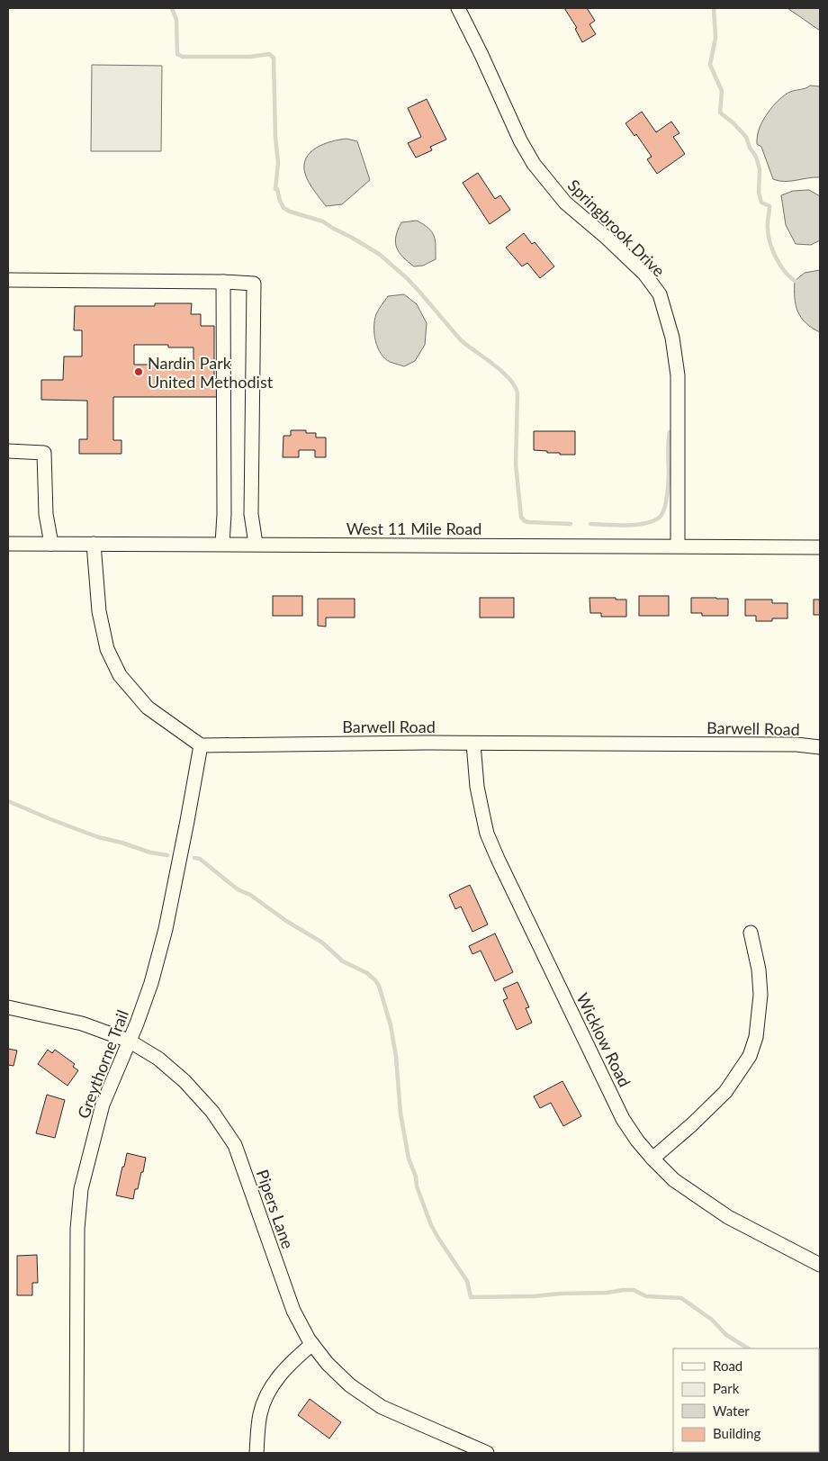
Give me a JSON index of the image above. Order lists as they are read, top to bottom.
{
  "streets": {
    "street": [
      "Springbrook Drive",
      "West 11 Mile Road",
      "Barwell Road",
      "Wicklow Road",
      "Greythorne Trail",
      "Pipers Lane"
    ]
  },
  "crossings": [
    ["Springbrook Drive", "West 11 Mile Road"],
    ["Barwell Road", "Wicklow Road"],
    ["Barwell Road", "Greythorne Trail"],
    ["Greythorne Trail", "Pipers Lane"]
  ],
  "places": ["Nardin Park United Methodist"],
  "legend": [
    "Road",
    "Park",
    "Water",
    "Building"
  ]
}
